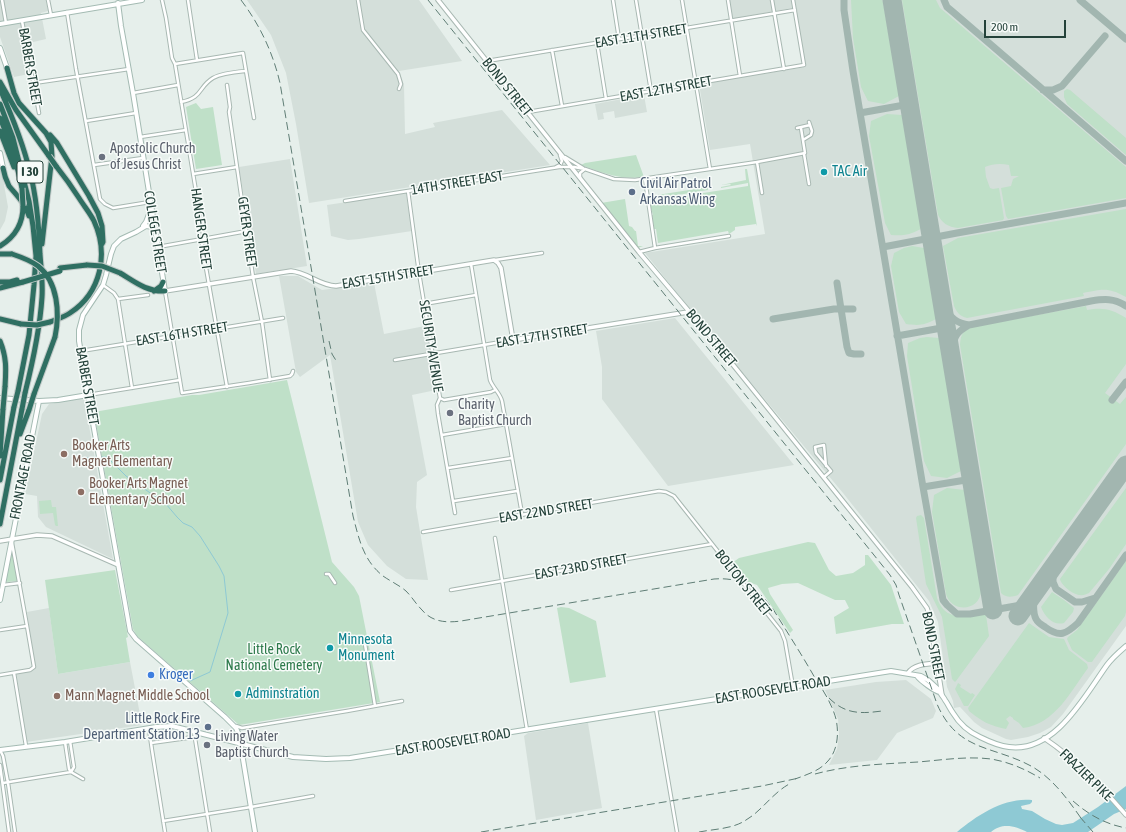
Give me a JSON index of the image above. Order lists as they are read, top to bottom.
{
  "streets": {
    "highway": ["I 30"],
    "main road": [
      "BARBER STREET",
      "COLLEGE STREET",
      "FRONTAGE ROAD",
      "EAST ROOSEVELT ROAD"
    ],
    "street": [
      "EAST 11TH STREET",
      "BOND STREET",
      "EAST 12TH STREET",
      "14TH STREET EAST",
      "HANGER STREET",
      "GEYER STREET",
      "EAST 15TH STREET",
      "EAST 16TH STREET",
      "EAST 17TH STREET",
      "SECURITY AVENUE",
      "EAST 22ND STREET",
      "EAST 23RD STREET",
      "BOLTON STREET",
      "FRAZIER PIKE"
    ]
  },
  "crossings": [
    ["EAST 11TH STREET", "BOND STREET"],
    ["EAST 11TH STREET", "EAST 12TH STREET"],
    ["BARBER STREET", "COLLEGE STREET"],
    ["BARBER STREET", "EAST 16TH STREET"],
    ["BOND STREET", "EAST 12TH STREET"],
    ["BOND STREET", "14TH STREET EAST"],
    ["BOND STREET", "EAST 17TH STREET"],
    ["BOND STREET", "EAST ROOSEVELT ROAD"],
    ["14TH STREET EAST", "SECURITY AVENUE"],
    ["HANGER STREET", "COLLEGE STREET"],
    ["HANGER STREET", "EAST 15TH STREET"],
    ["HANGER STREET", "EAST 16TH STREET"],
    ["COLLEGE STREET", "EAST 15TH STREET"],
    ["COLLEGE STREET", "EAST 16TH STREET"],
    ["GEYER STREET", "EAST 15TH STREET"],
    ["GEYER STREET", "EAST 16TH STREET"],
    ["EAST 15TH STREET", "SECURITY AVENUE"],
    ["EAST 17TH STREET", "SECURITY AVENUE"],
    ["EAST 22ND STREET", "BOLTON STREET"],
    ["EAST 23RD STREET", "BOLTON STREET"],
    ["BOLTON STREET", "EAST ROOSEVELT ROAD"],
    ["EAST ROOSEVELT ROAD", "FRAZIER PIKE"]
  ],
  "parks": ["Little Rock National Cemetery"],
  "places": [
    "Apostolic Church of Jesus Christ",
    "TAC Air",
    "Civil Air Patrol Arkansas Wing",
    "Charity Baptist Church",
    "Booker Arts Magnet Elementary",
    "Booker Arts Magnet Elementary School",
    "Minnesota Monument",
    "Kroger",
    "Adminstration",
    "Mann Magnet Middle School",
    "Little Rock Fire Department Station 13",
    "Living Water Baptist Church"
  ],
  "scale_bar": "200 m"
}
